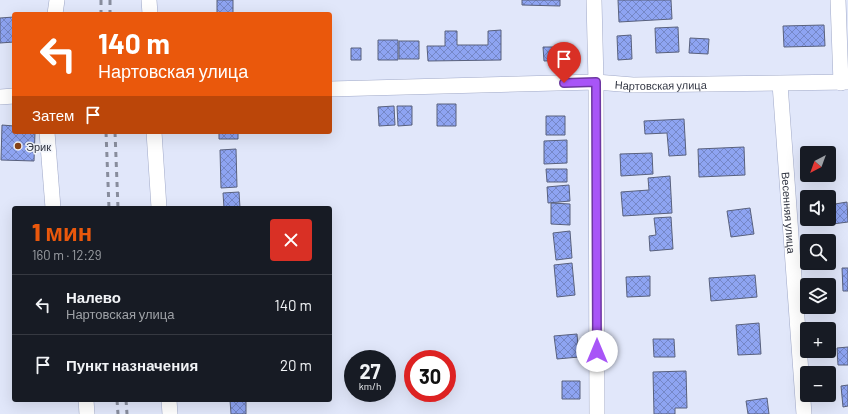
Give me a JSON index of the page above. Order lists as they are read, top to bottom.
{
  "streets": {
    "street": ["Нартовская улица", "Весенняя улица"]
  },
  "crossings": [
    ["Нартовская улица", "Весенняя улица"]
  ],
  "places": ["Эрик"],
  "north": "bottom left",
  "page": {
    "turn": ["140 m", "Нартовская улица"],
    "then": "Затем",
    "map_buttons": ["+", "−"],
    "heading": ["1 мин", "160 m · 12:29"],
    "list": [
      {
        "name": "Налево",
        "note": "Нартовская улица",
        "value": "140 m"
      },
      {
        "name": "Пункт назначения",
        "value": "20 m"
      }
    ],
    "speed": "27 km/h",
    "limit": "30"
  }
}
